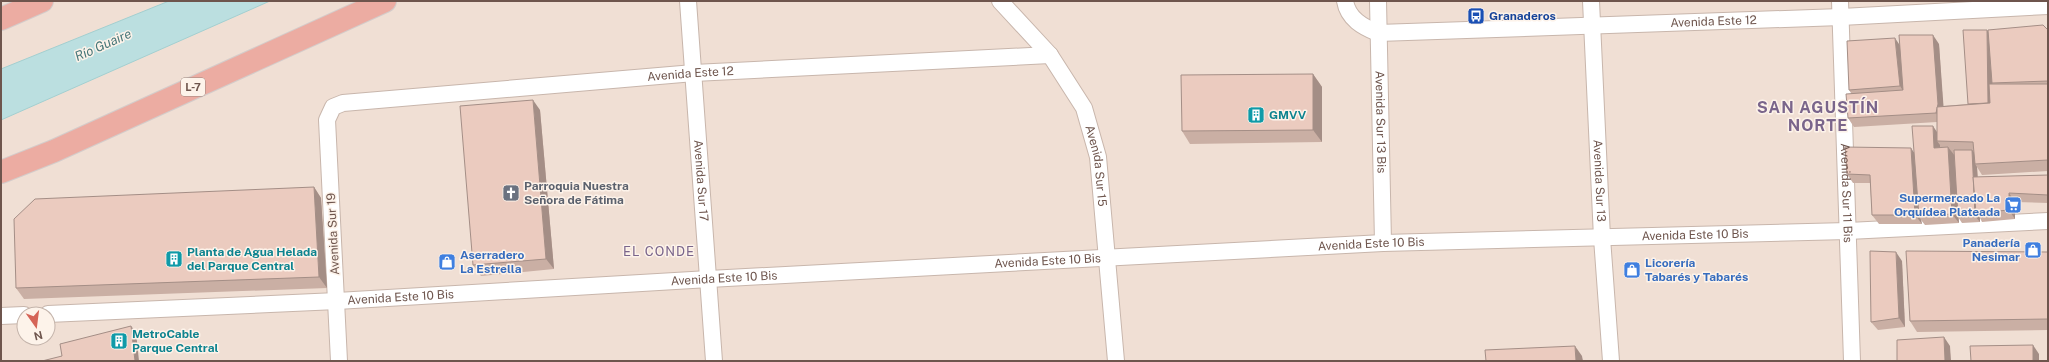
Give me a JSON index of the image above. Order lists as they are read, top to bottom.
{
  "streets": {
    "highway": ["L-7"],
    "street": [
      "Avenida Este 12",
      "Avenida Sur 13 Bis",
      "Avenida Sur 15",
      "Avenida Sur 17",
      "Avenida Sur 13",
      "Avenida Sur 11 Bis",
      "Avenida Sur 19",
      "Avenida Este 10 Bis"
    ]
  },
  "crossings": [
    ["Avenida Este 12", "Avenida Sur 13 Bis"],
    ["Avenida Este 12", "Avenida Sur 15"],
    ["Avenida Este 12", "Avenida Sur 17"],
    ["Avenida Este 12", "Avenida Sur 13"],
    ["Avenida Este 12", "Avenida Sur 11 Bis"],
    ["Avenida Este 12", "Avenida Sur 19"],
    ["Avenida Sur 13 Bis", "Avenida Este 10 Bis"],
    ["Avenida Sur 15", "Avenida Este 10 Bis"],
    ["Avenida Sur 17", "Avenida Este 10 Bis"],
    ["Avenida Sur 13", "Avenida Este 10 Bis"],
    ["Avenida Sur 11 Bis", "Avenida Este 10 Bis"],
    ["Avenida Sur 19", "Avenida Este 10 Bis"]
  ],
  "districts": ["SAN AGUSTÍN NORTE", "EL CONDE"],
  "water": ["Río Guaire"],
  "places": {
    "bus stop": ["Granaderos"],
    "building": ["GMVV", "Planta de Agua Helada del Parque Central", "MetroCable Parque Central"],
    "church": ["Parroquia Nuestra Señora de Fátima"],
    "supermarket": ["Supermercado La Orquídea Plateada"],
    "shop": ["Panadería Nesimar", "Aserradero La Estrella", "Licorería Tabarés y Tabarés"]
  },
  "north": "bottom"
}
